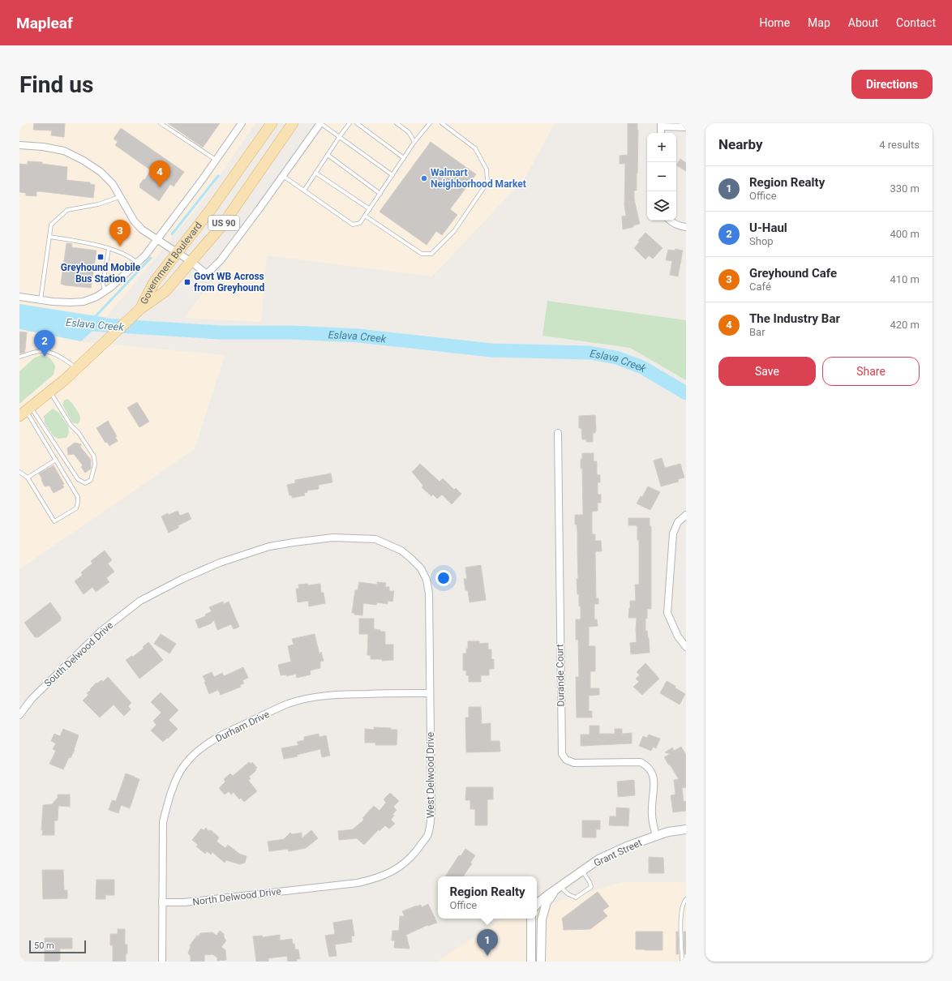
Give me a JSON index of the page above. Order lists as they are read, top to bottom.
{
  "streets": {
    "main road": ["US 90", "Government Boulevard"],
    "street": [
      "South Delwood Drive",
      "Durande Court",
      "Durham Drive",
      "West Delwood Drive",
      "Grant Street",
      "North Delwood Drive"
    ]
  },
  "crossings": [
    ["South Delwood Drive", "West Delwood Drive"],
    ["Durande Court", "Grant Street"],
    ["Durham Drive", "West Delwood Drive"],
    ["Durham Drive", "North Delwood Drive"],
    ["West Delwood Drive", "North Delwood Drive"]
  ],
  "water": ["Eslava Creek"],
  "places": {
    "other": ["Walmart Neighborhood Market"],
    "transit": ["Greyhound Mobile Bus Station", "Govt WB Across from Greyhound"]
  },
  "scale_bar": "50 m",
  "page": {
    "header": "Mapleaf",
    "nav": [
      "Home",
      "Map",
      "About",
      "Contact"
    ],
    "buttons": [
      "Directions",
      ["Save", "Share"]
    ],
    "title": "Find us",
    "heading": ["Nearby", "4 results"],
    "map_buttons": ["+", "−"],
    "pins": [
      "4",
      "3",
      "2",
      "1"
    ],
    "list": [
      {
        "mark": "1",
        "name": "Region Realty",
        "note": "Office",
        "value": "330 m"
      },
      {
        "mark": "2",
        "name": "U-Haul",
        "note": "Shop",
        "value": "400 m"
      },
      {
        "mark": "3",
        "name": "Greyhound Cafe",
        "note": "Café",
        "value": "410 m"
      },
      {
        "mark": "4",
        "name": "The Industry Bar",
        "note": "Bar",
        "value": "420 m"
      }
    ],
    "popup": ["Region Realty", "Office"],
    "scale": "50 m"
  }
}
